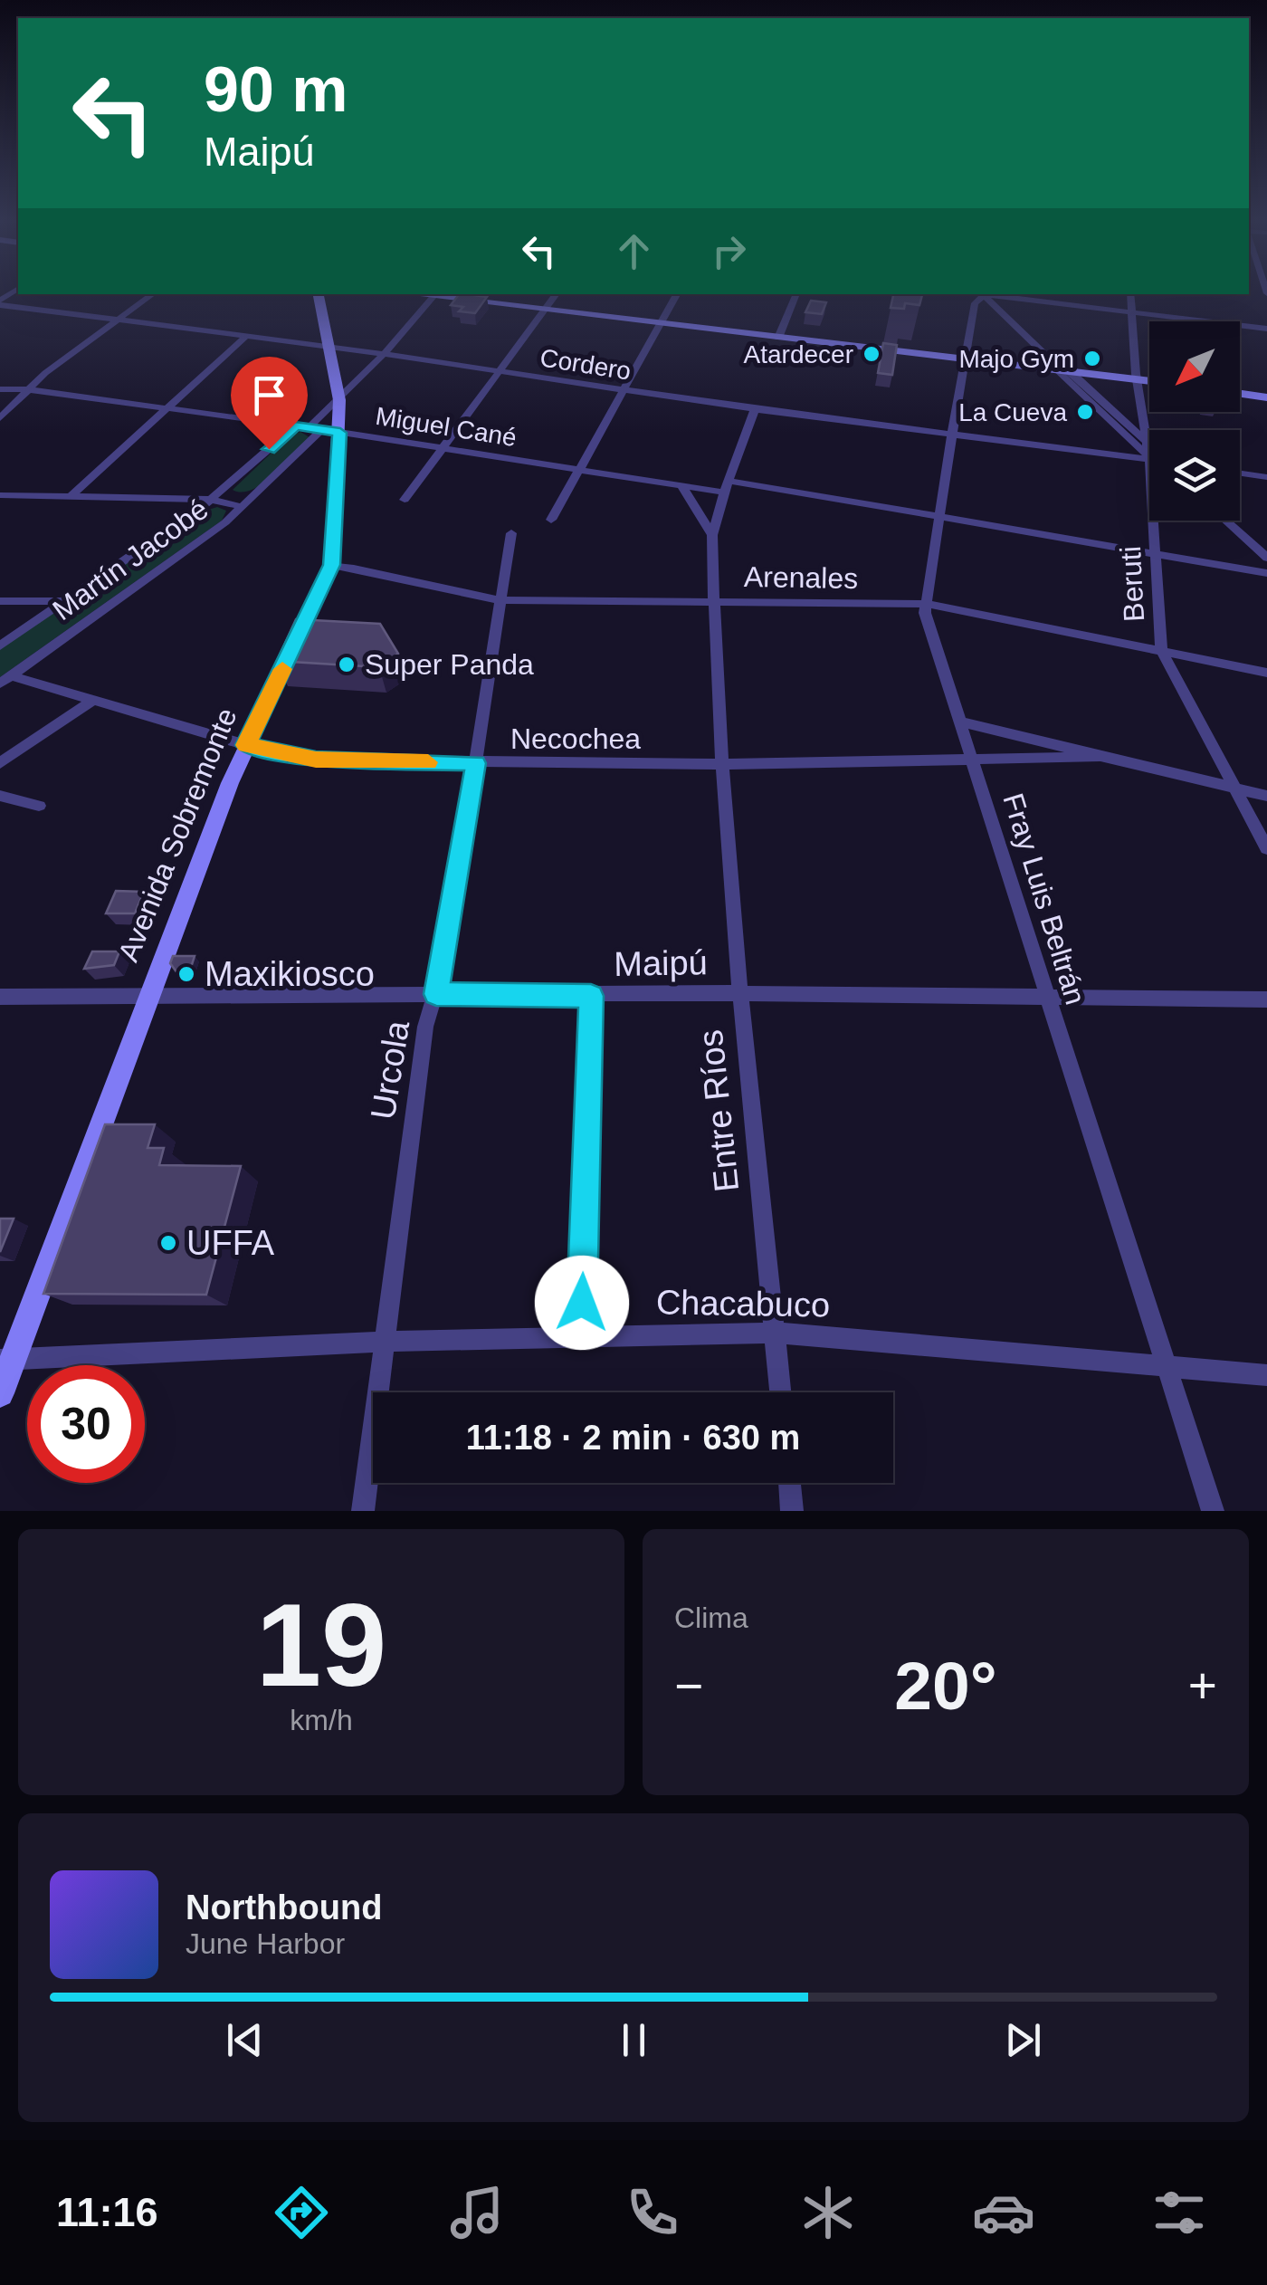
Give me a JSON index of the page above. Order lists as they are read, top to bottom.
{
  "streets": {
    "main road": ["Avenida Sobremonte"],
    "street": [
      "Cordero",
      "Miguel Cané",
      "Martín Jacobé",
      "Arenales",
      "Beruti",
      "Necochea",
      "Fray Luis Beltrán",
      "Maipú",
      "Urcola",
      "Entre Ríos",
      "Chacabuco"
    ]
  },
  "crossings": [
    ["Cordero", "Martín Jacobé"],
    ["Cordero", "Beruti"],
    ["Cordero", "Avenida Sobremonte"],
    ["Cordero", "Fray Luis Beltrán"],
    ["Cordero", "Entre Ríos"],
    ["Miguel Cané", "Martín Jacobé"],
    ["Miguel Cané", "Beruti"],
    ["Miguel Cané", "Avenida Sobremonte"],
    ["Miguel Cané", "Fray Luis Beltrán"],
    ["Miguel Cané", "Entre Ríos"],
    ["Martín Jacobé", "Necochea"],
    ["Martín Jacobé", "Avenida Sobremonte"],
    ["Arenales", "Beruti"],
    ["Arenales", "Avenida Sobremonte"],
    ["Arenales", "Fray Luis Beltrán"],
    ["Arenales", "Urcola"],
    ["Arenales", "Entre Ríos"],
    ["Beruti", "Necochea"],
    ["Necochea", "Avenida Sobremonte"],
    ["Necochea", "Fray Luis Beltrán"],
    ["Necochea", "Urcola"],
    ["Necochea", "Entre Ríos"],
    ["Avenida Sobremonte", "Maipú"],
    ["Avenida Sobremonte", "Chacabuco"],
    ["Fray Luis Beltrán", "Maipú"],
    ["Fray Luis Beltrán", "Chacabuco"],
    ["Maipú", "Urcola"],
    ["Maipú", "Entre Ríos"],
    ["Urcola", "Chacabuco"],
    ["Entre Ríos", "Chacabuco"]
  ],
  "places": [
    "Atardecer",
    "Majo Gym",
    "La Cueva",
    "Super Panda",
    "Maxikiosco",
    "UFFA"
  ],
  "north": "bottom left",
  "page": {
    "turn": ["90 m", "Maipú"],
    "limit": "30",
    "trip": "11:18 · 2 min · 630 m",
    "tile": [
      ["19", "km/h"],
      "Clima"
    ],
    "heat": ["−", "20°", "+"],
    "song": ["Northbound", "June Harbor"],
    "tabs": "11:16"
  }
}
